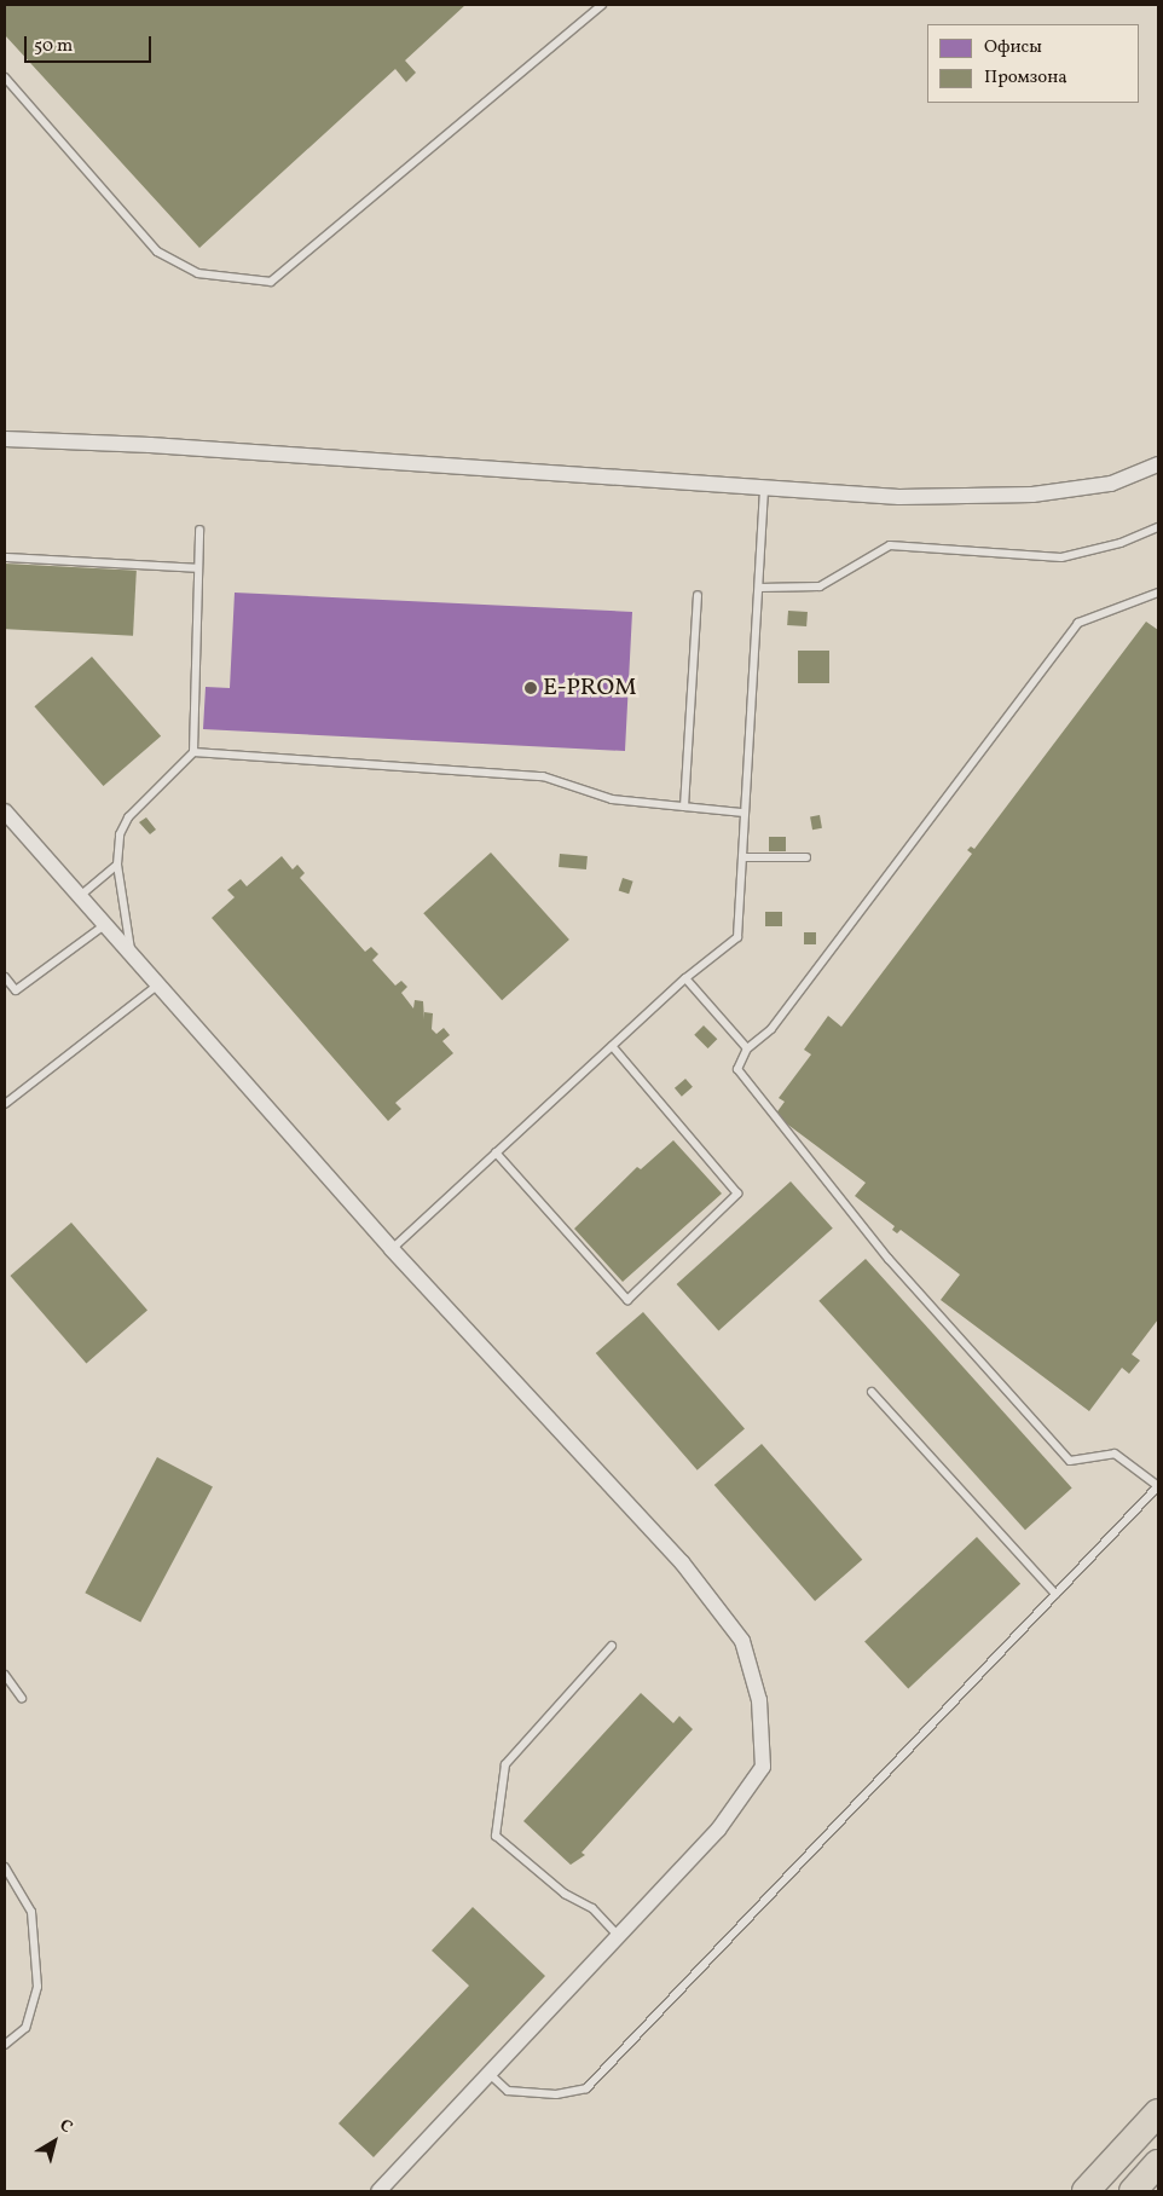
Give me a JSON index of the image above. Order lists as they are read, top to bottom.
{
  "places": ["E-PROM"],
  "legend": ["Офисы", "Промзона"],
  "scale_bar": "50 m",
  "north": "top right"
}
